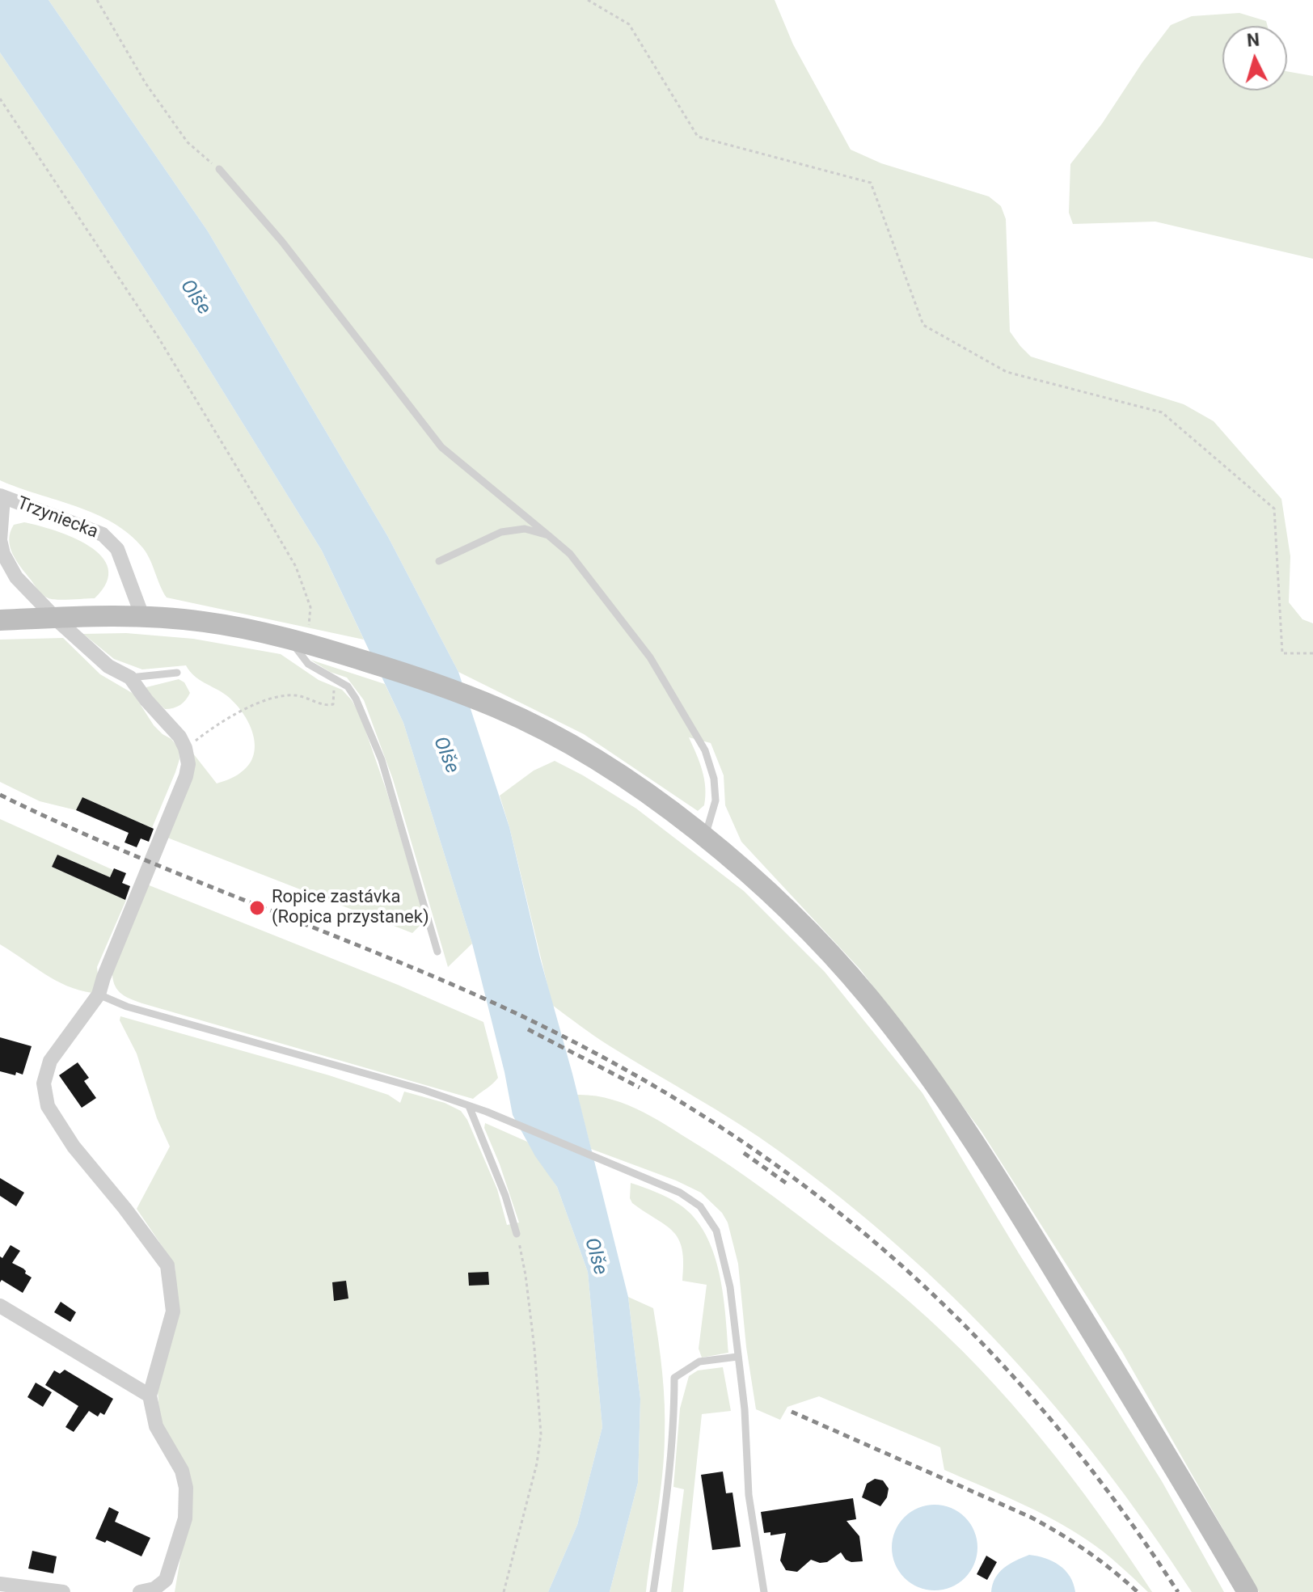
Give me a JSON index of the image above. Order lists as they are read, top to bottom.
{
  "streets": {
    "street": ["Trzyniecka"]
  },
  "water": ["Olše"],
  "places": ["Ropice zastávka (Ropica przystanek)"],
  "north": "top"
}
